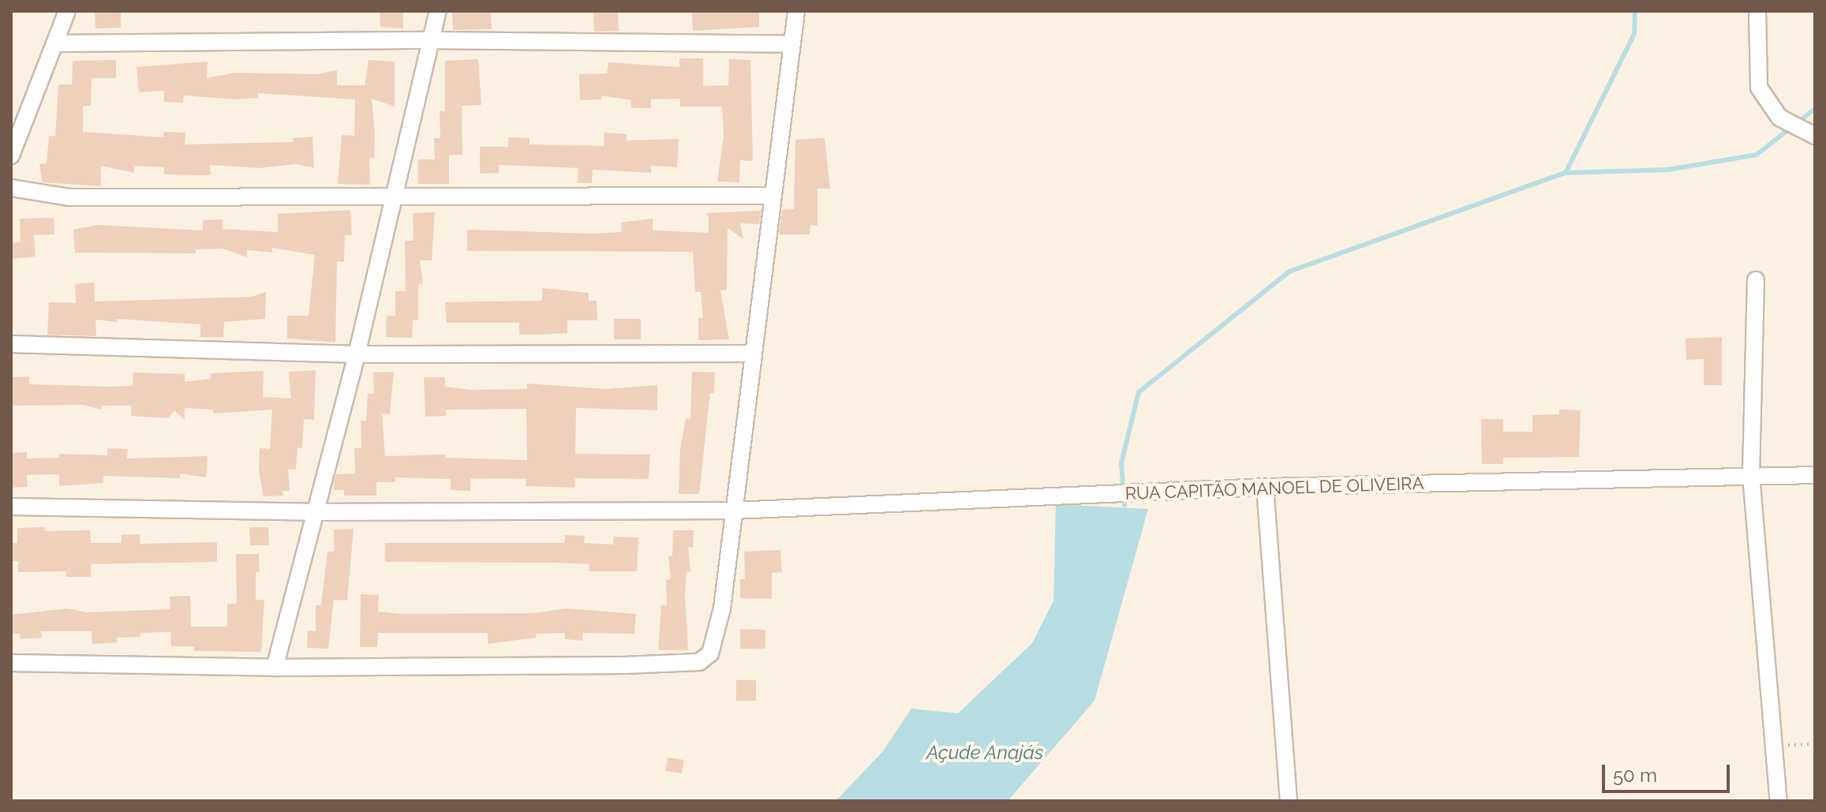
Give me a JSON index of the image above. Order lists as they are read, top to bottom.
{
  "streets": {
    "street": ["RUA CAPITÃO MANOEL DE OLIVEIRA"]
  },
  "water": ["Açude Anajás"],
  "scale_bar": "50 m"
}
